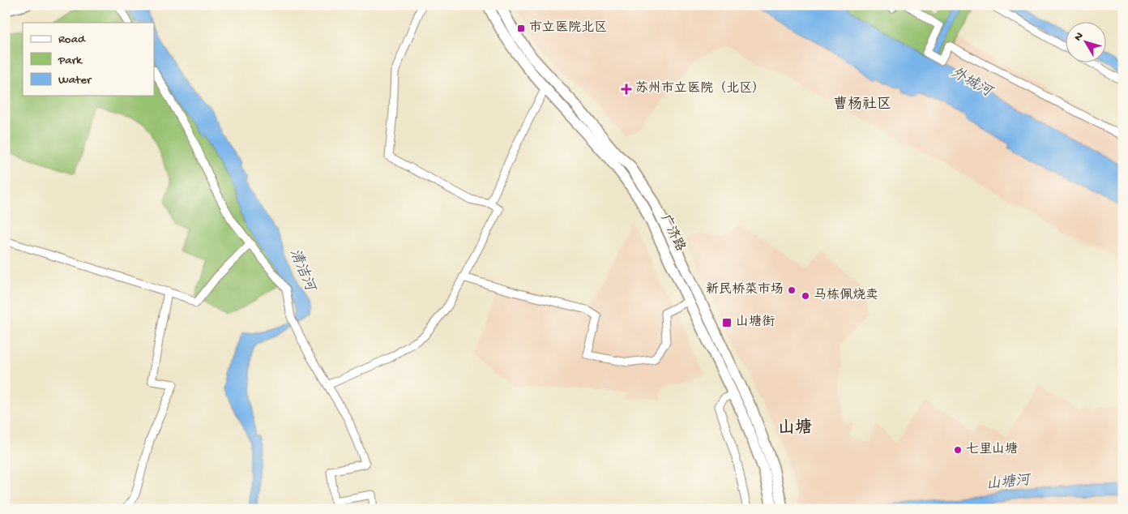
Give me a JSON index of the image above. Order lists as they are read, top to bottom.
{
  "streets": {
    "main road": ["广济路"]
  },
  "districts": ["曹杨社区", "山塘"],
  "water": ["外城河", "清洁河", "山塘河"],
  "places": {
    "transit": ["市立医院北区", "山塘街"],
    "health": ["苏州市立医院（北区）"],
    "other": ["新民桥菜市场", "马栋佩烧卖", "七里山塘"]
  },
  "legend": ["Road", "Park", "Water"],
  "north": "top left"
}
